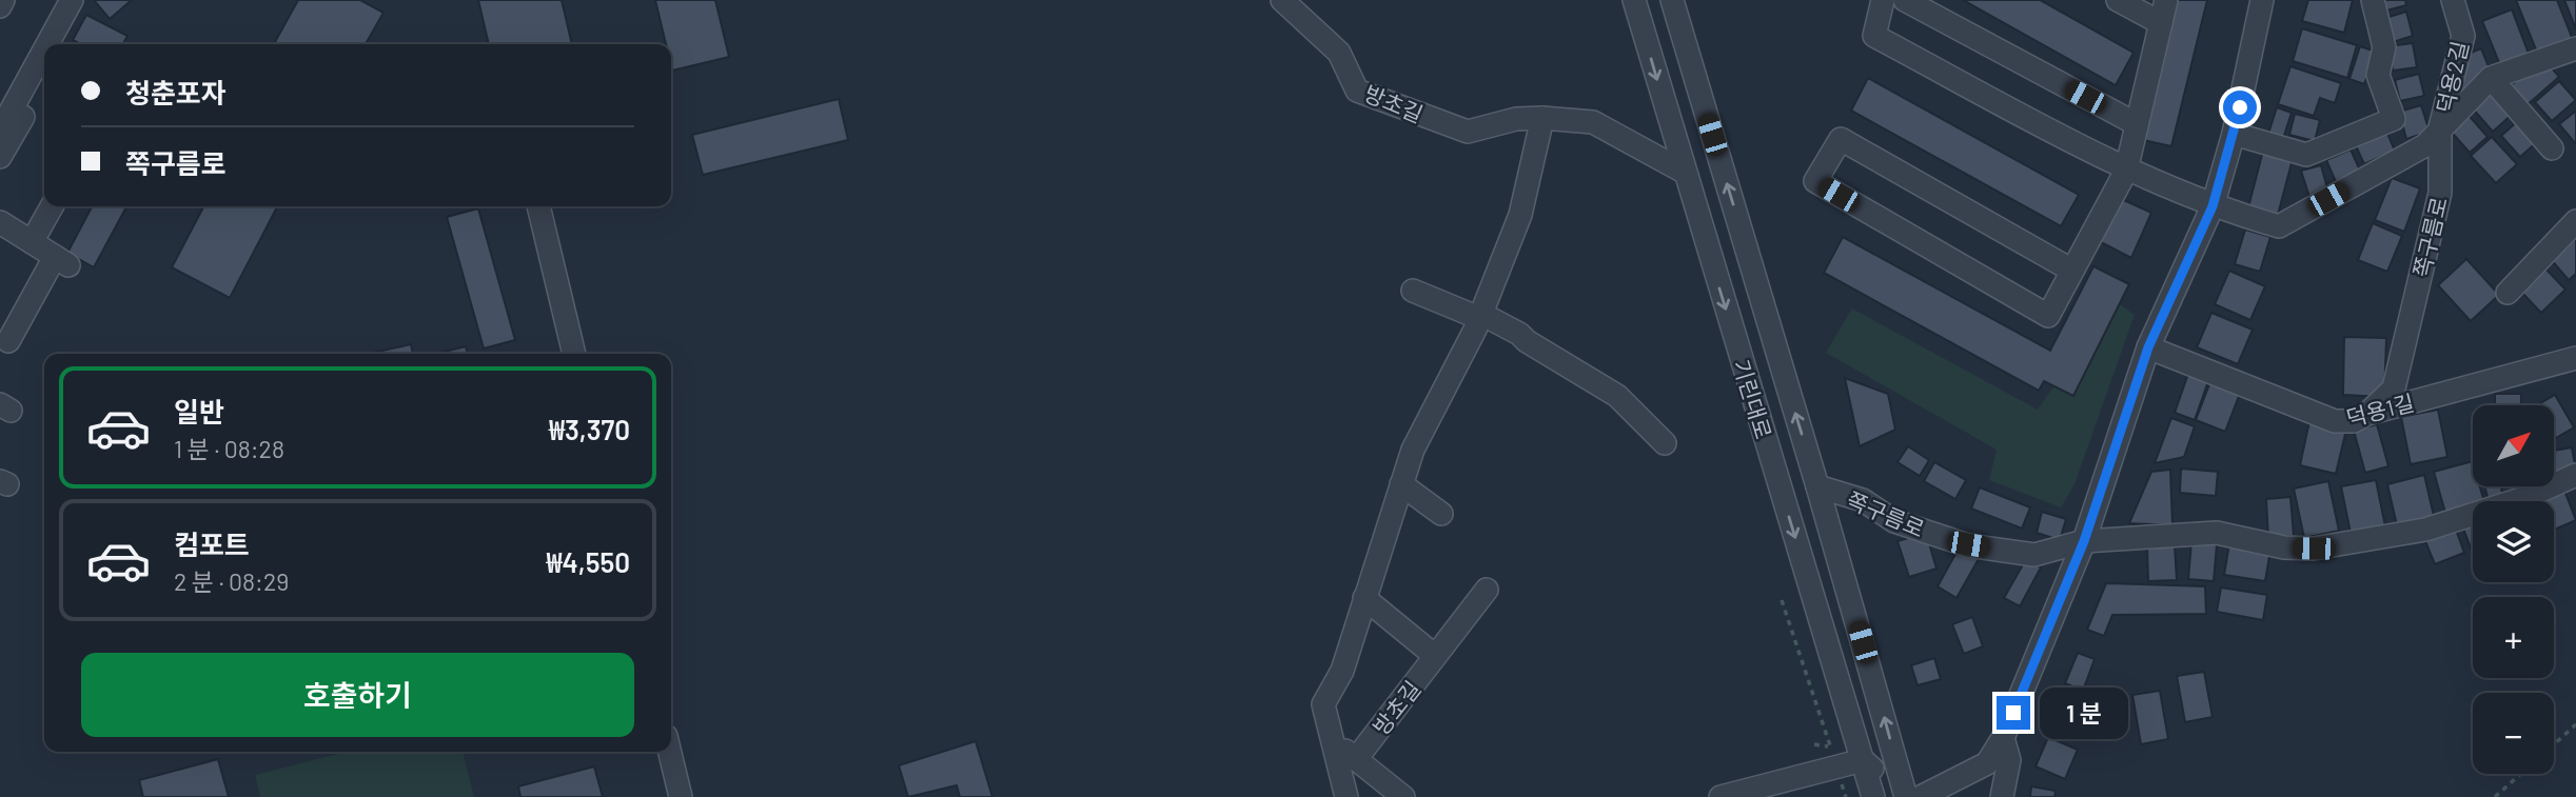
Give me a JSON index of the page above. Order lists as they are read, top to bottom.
{
  "streets": {
    "street": [
      "덕용2길",
      "방초길",
      "쪽구름로",
      "기린대로",
      "덕용1길"
    ]
  },
  "crossings": [
    ["덕용2길", "쪽구름로"],
    ["방초길", "기린대로"],
    ["쪽구름로", "기린대로"],
    ["쪽구름로", "덕용1길"]
  ],
  "north": "top right",
  "page": {
    "banner": ["청춘포자", "쪽구름로"],
    "list": [
      {
        "name": "일반",
        "note": "1 분 · 08:28",
        "value": "₩3,370"
      },
      {
        "name": "컴포트",
        "note": "2 분 · 08:29",
        "value": "₩4,550"
      }
    ],
    "map_buttons": ["+", "−"],
    "buttons": "호출하기",
    "bubble": "1 분"
  }
}
